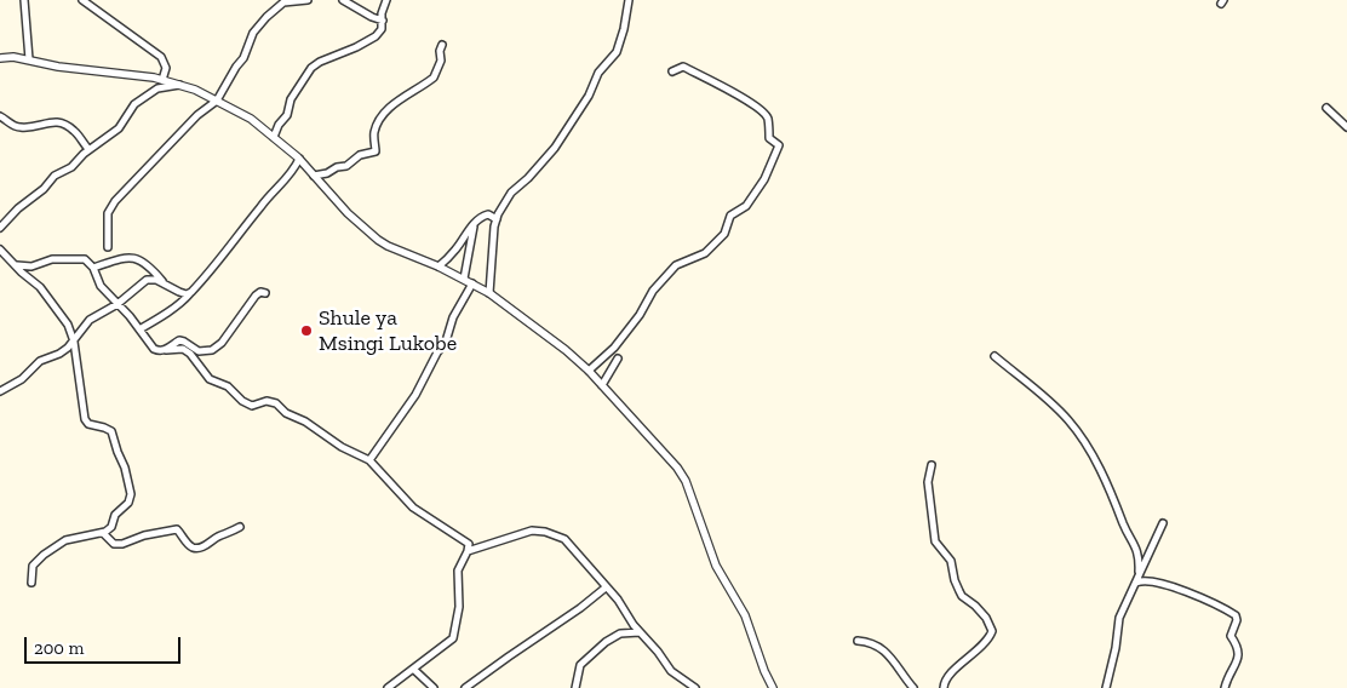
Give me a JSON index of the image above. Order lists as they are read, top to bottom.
{
  "places": ["Shule ya Msingi Lukobe"],
  "scale_bar": "200 m"
}
